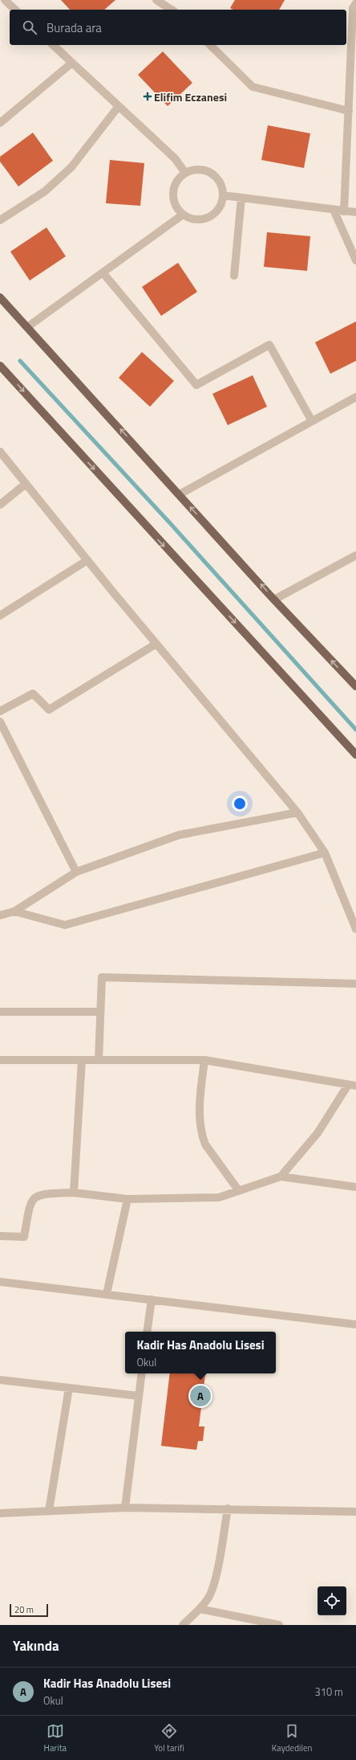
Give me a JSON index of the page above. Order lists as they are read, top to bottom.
{
  "places": {
    "health": ["Elifim Eczanesi"]
  },
  "scale_bar": "20 m",
  "page": {
    "search": "Burada ara",
    "popup": ["Kadir Has Anadolu Lisesi", "Okul"],
    "pins": "A",
    "scale": "20 m",
    "heading": "Yakında",
    "list": [
      {
        "mark": "A",
        "name": "Kadir Has Anadolu Lisesi",
        "note": "Okul",
        "value": "310 m"
      }
    ],
    "nav": ["Harita", "Yol tarifi", "Kaydedilen"]
  }
}
